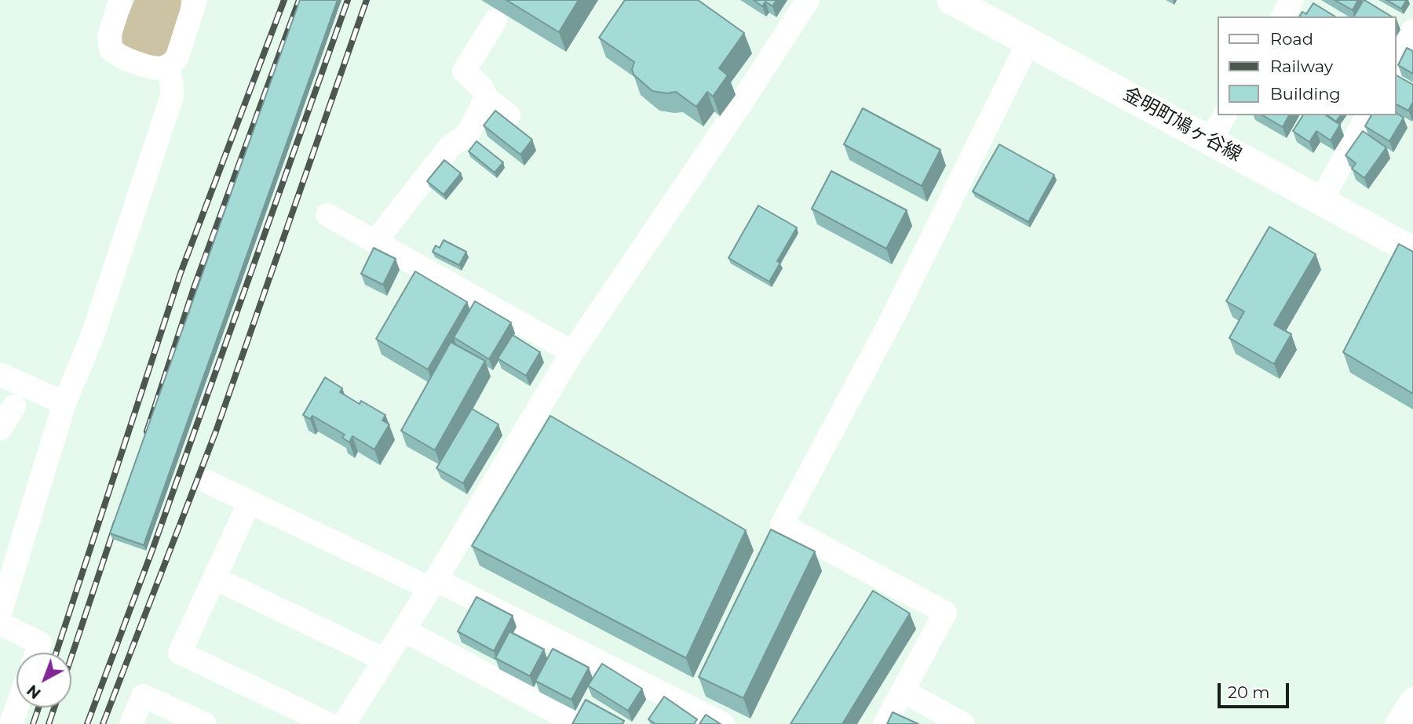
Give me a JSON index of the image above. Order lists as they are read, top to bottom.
{
  "streets": {
    "main road": ["金明町鳩ヶ谷線"]
  },
  "legend": ["Road", "Railway", "Building"],
  "scale_bar": "20 m",
  "north": "bottom left"
}
